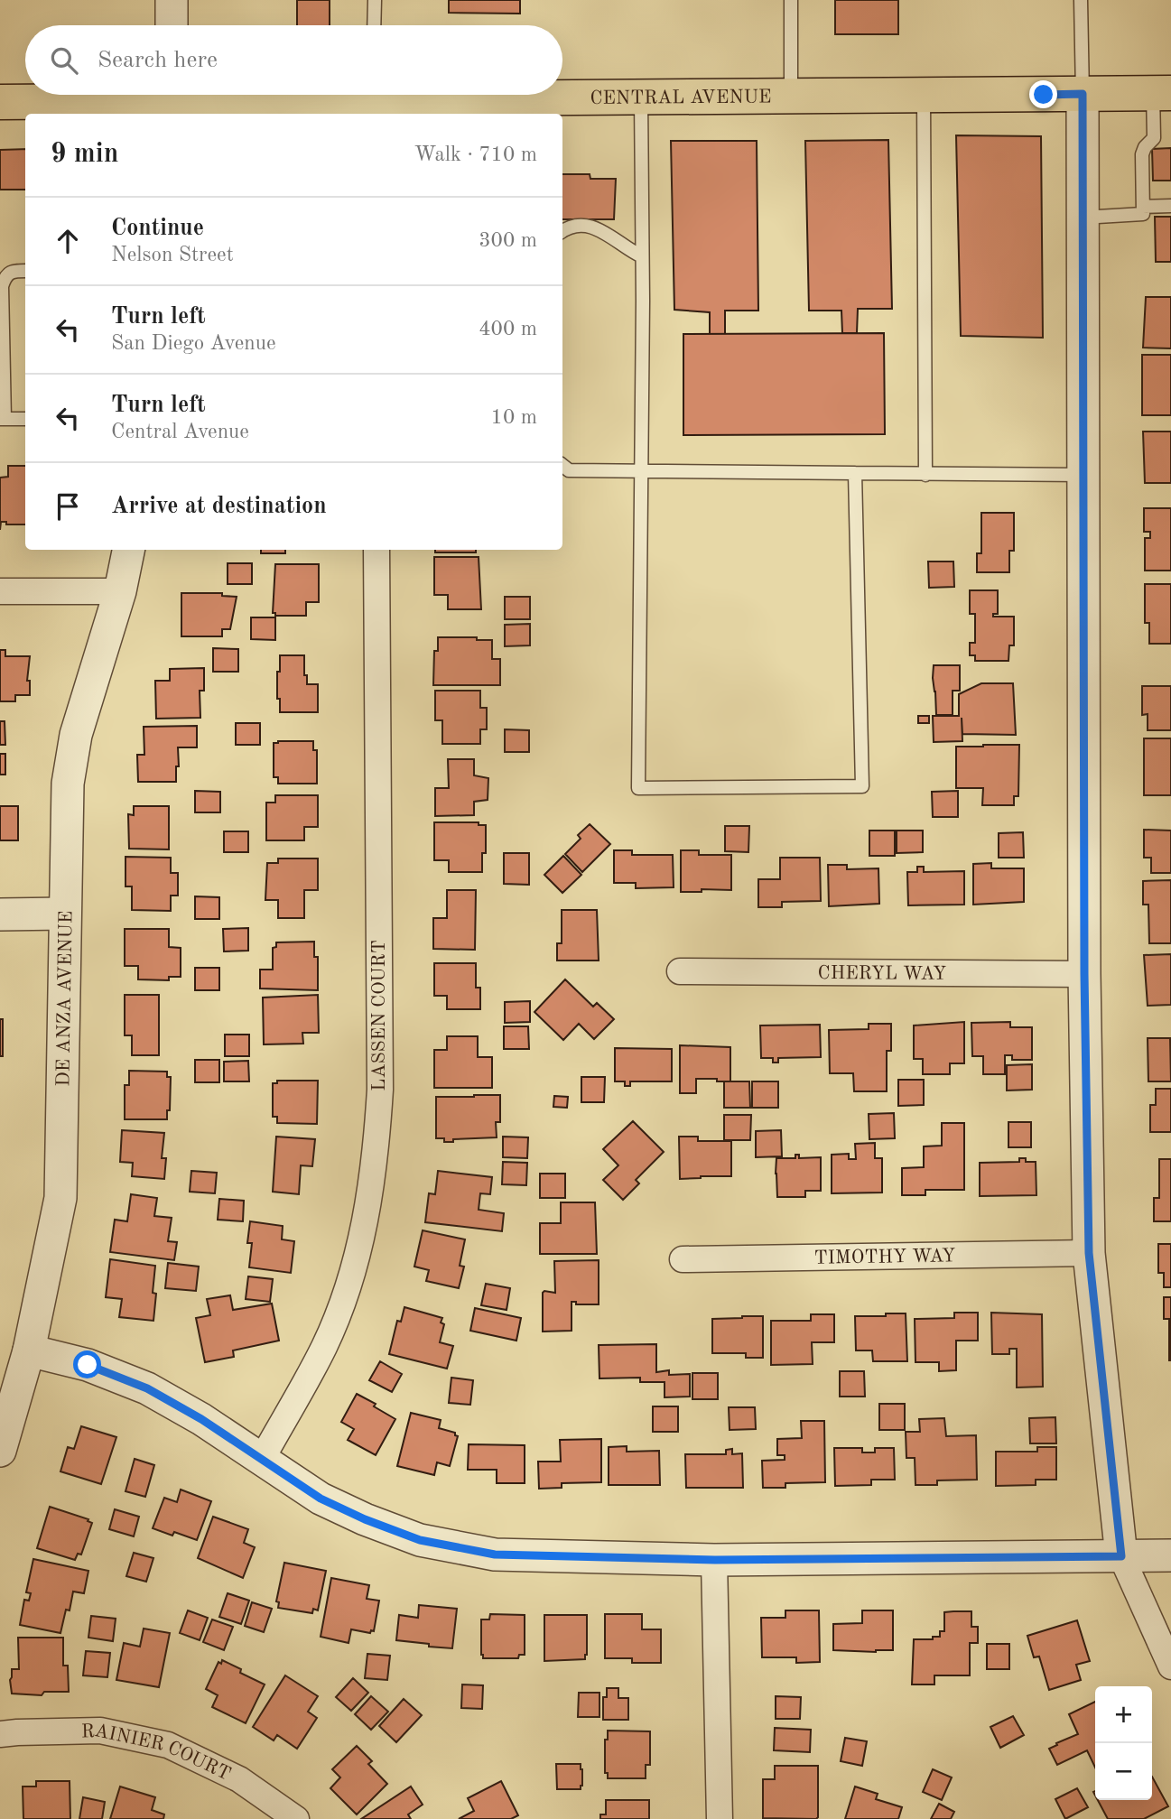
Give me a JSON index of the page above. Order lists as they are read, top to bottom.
{
  "streets": {
    "main road": ["CENTRAL AVENUE"],
    "street": [
      "CHERYL WAY",
      "DE ANZA AVENUE",
      "LASSEN COURT",
      "TIMOTHY WAY",
      "RAINIER COURT"
    ]
  },
  "page": {
    "search": "Search here",
    "heading": ["9 min", "Walk · 710 m"],
    "list": [
      ["Continue", "Nelson Street", "300 m"],
      ["Turn left", "San Diego Avenue", "400 m"],
      ["Turn left", "Central Avenue", "10 m"],
      "Arrive at destination"
    ],
    "map_buttons": ["+", "−"]
  }
}
